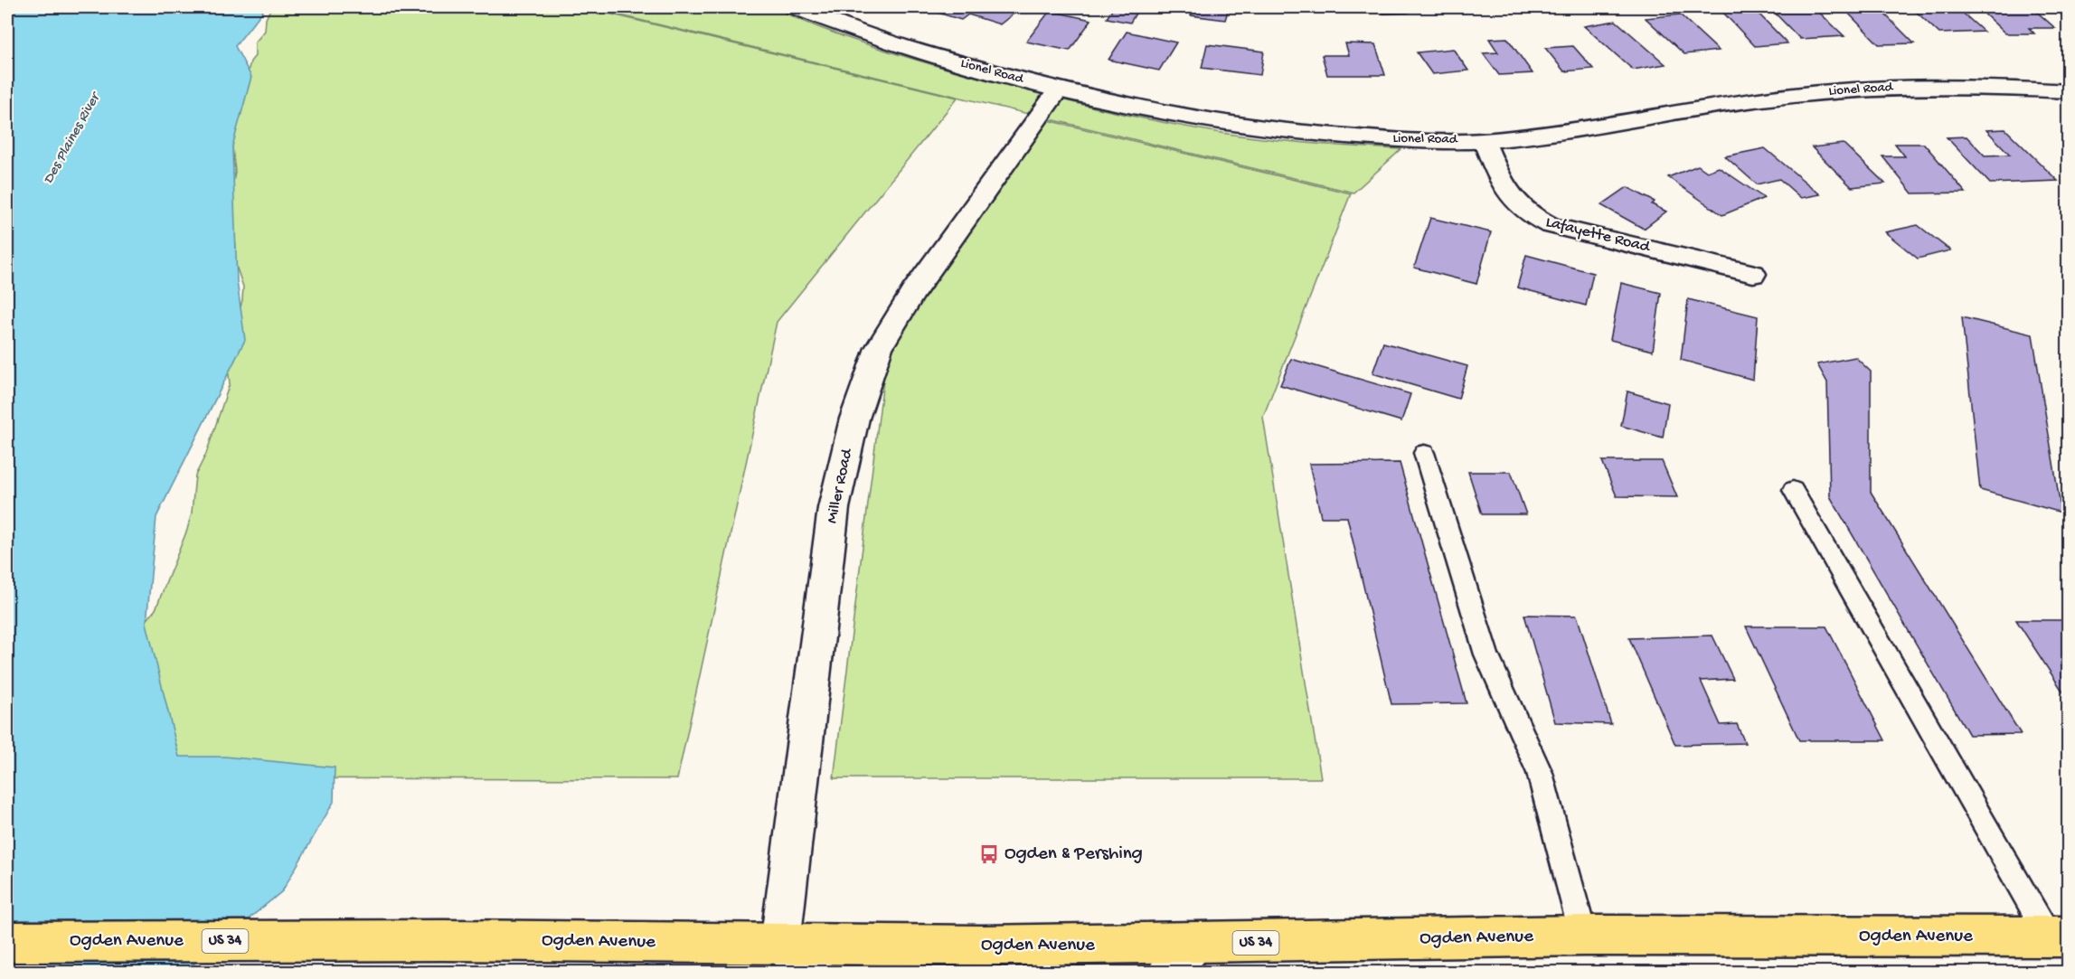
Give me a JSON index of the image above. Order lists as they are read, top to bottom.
{
  "streets": {
    "main road": ["Ogden Avenue", "US 34"],
    "street": ["Lionel Road", "Lafayette Road", "Miller Road"]
  },
  "crossings": [
    ["Lionel Road", "Lafayette Road"],
    ["Lionel Road", "Miller Road"],
    ["Miller Road", "Ogden Avenue"]
  ],
  "water": ["Des Plaines River"],
  "places": {
    "bus stop": ["Ogden & Pershing"]
  }
}
